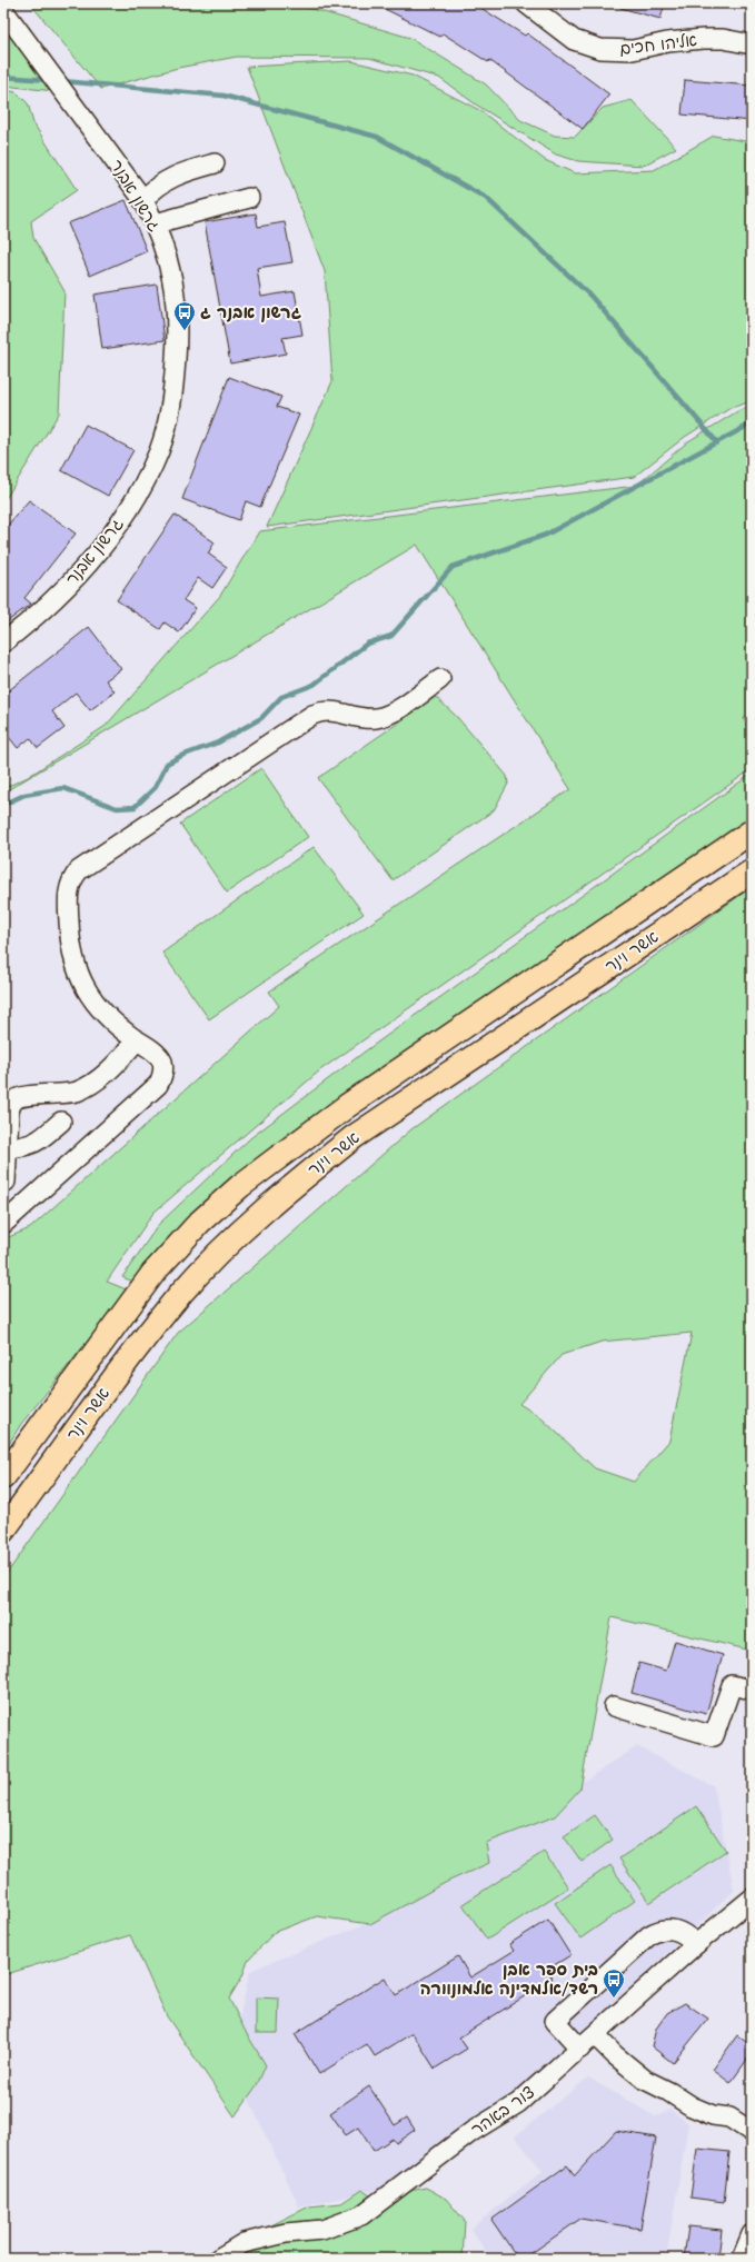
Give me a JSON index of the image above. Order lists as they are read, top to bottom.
{
  "streets": {
    "main road": ["אשר וינר"],
    "street": ["אליהו חכים", "גרשון אבנר", "צור באהר"]
  },
  "places": {
    "bus stop": ["גרשון אבנר ג", "בית ספר אבן רשד/אלמדינה אלמונוורה"]
  }
}
